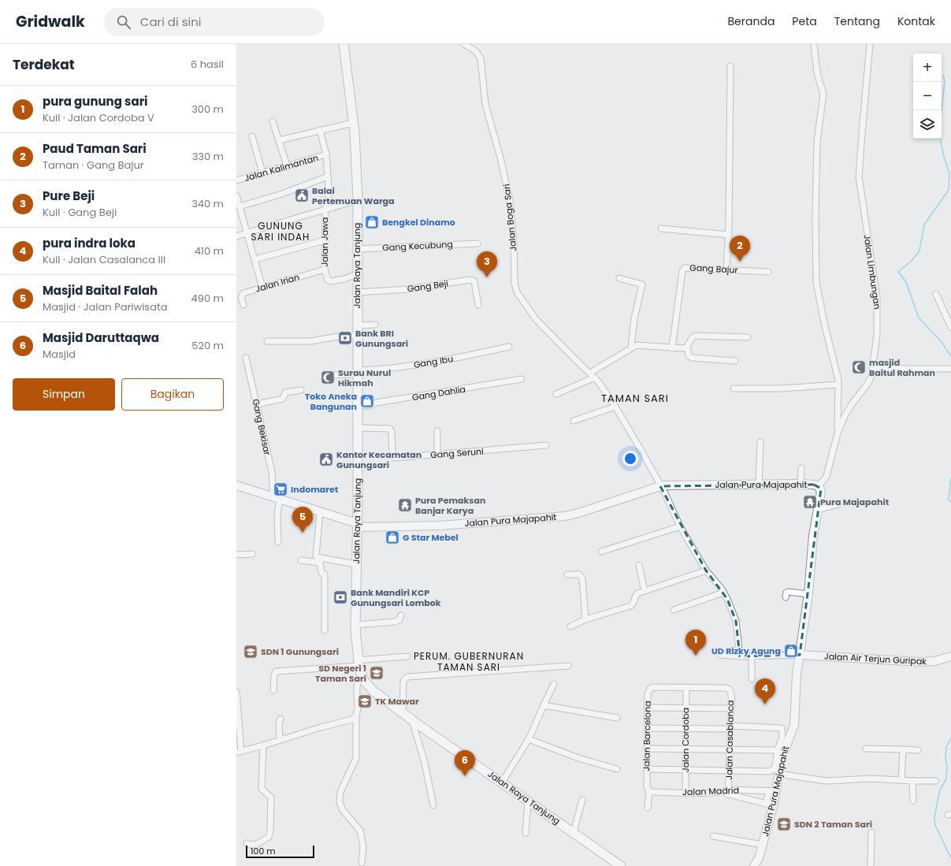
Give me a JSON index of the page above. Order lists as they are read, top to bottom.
{
  "streets": {
    "main road": ["Jalan Raya Tanjung"],
    "street": [
      "Jalan Kalimantan",
      "Jalan Boga Sari",
      "Jalan Jawa",
      "Gang Kecubung",
      "Gang Bajur",
      "Jalan Limbungan",
      "Jalan Irian",
      "Gang Beji",
      "Gang Ibu",
      "Gang Dahlia",
      "Gang Bekisar",
      "Gang Seruni",
      "Jalan Pura Majapahit",
      "Jalan Air Terjun Guripak",
      "Jalan Barcelona",
      "Jalan Cordoba",
      "Jalan Casablanca",
      "Jalan Madrid"
    ]
  },
  "crossings": [
    ["Jalan Kalimantan", "Jalan Jawa"],
    ["Jalan Boga Sari", "Jalan Pura Majapahit"],
    ["Jalan Jawa", "Jalan Raya Tanjung"],
    ["Jalan Jawa", "Jalan Irian"],
    ["Gang Kecubung", "Jalan Raya Tanjung"],
    ["Jalan Raya Tanjung", "Gang Beji"],
    ["Jalan Raya Tanjung", "Gang Ibu"],
    ["Jalan Raya Tanjung", "Gang Dahlia"],
    ["Jalan Raya Tanjung", "Gang Seruni"],
    ["Jalan Raya Tanjung", "Jalan Pura Majapahit"],
    ["Jalan Limbungan", "Jalan Pura Majapahit"],
    ["Gang Bekisar", "Jalan Pura Majapahit"],
    ["Jalan Pura Majapahit", "Jalan Air Terjun Guripak"],
    ["Jalan Pura Majapahit", "Jalan Madrid"],
    ["Jalan Barcelona", "Jalan Cordoba"],
    ["Jalan Barcelona", "Jalan Casablanca"],
    ["Jalan Barcelona", "Jalan Madrid"],
    ["Jalan Cordoba", "Jalan Casablanca"],
    ["Jalan Cordoba", "Jalan Madrid"],
    ["Jalan Casablanca", "Jalan Madrid"]
  ],
  "districts": ["GUNUNG SARI INDAH", "TAMAN SARI", "PERUM. GUBERNURAN TAMAN SARI"],
  "places": {
    "public building": ["Balai Pertemuan Warga", "Kantor Kecamatan Gunungsari"],
    "shop": [
      "Bengkel Dinamo",
      "Toko Aneka Bangunan",
      "G Star Mebel",
      "UD Rizky Agung"
    ],
    "bank": ["Bank BRI Gunungsari", "Bank Mandiri KCP Gunungsari Lombok"],
    "mosque": ["masjid Baitul Rahman", "Surau Nurul Hikmah"],
    "supermarket": ["Indomaret"],
    "temple": ["Pura Majapahit", "Pura Pemaksan Banjar Karya"],
    "school or university": [
      "SDN 1 Gunungsari",
      "SD Negeri 1 Taman Sari",
      "TK Mawar",
      "SDN 2 Taman Sari"
    ]
  },
  "scale_bar": "100 m",
  "page": {
    "header": "Gridwalk",
    "search": "Cari di sini",
    "nav": [
      "Beranda",
      "Peta",
      "Tentang",
      "Kontak"
    ],
    "heading": ["Terdekat", "6 hasil"],
    "map_buttons": ["+", "−"],
    "list": [
      {
        "mark": "1",
        "name": "pura gunung sari",
        "note": "Kuil · Jalan Cordoba V",
        "value": "300 m"
      },
      {
        "mark": "2",
        "name": "Paud Taman Sari",
        "note": "Taman · Gang Bajur",
        "value": "330 m"
      },
      {
        "mark": "3",
        "name": "Pure Beji",
        "note": "Kuil · Gang Beji",
        "value": "340 m"
      },
      {
        "mark": "4",
        "name": "pura indra loka",
        "note": "Kuil · Jalan Casalanca III",
        "value": "410 m"
      },
      {
        "mark": "5",
        "name": "Masjid Baital Falah",
        "note": "Masjid · Jalan Pariwisata",
        "value": "490 m"
      },
      {
        "mark": "6",
        "name": "Masjid Daruttaqwa",
        "note": "Masjid",
        "value": "520 m"
      }
    ],
    "pins": [
      "2",
      "3",
      "5",
      "1",
      "4",
      "6"
    ],
    "buttons": ["Simpan", "Bagikan"],
    "scale": "100 m"
  }
}
